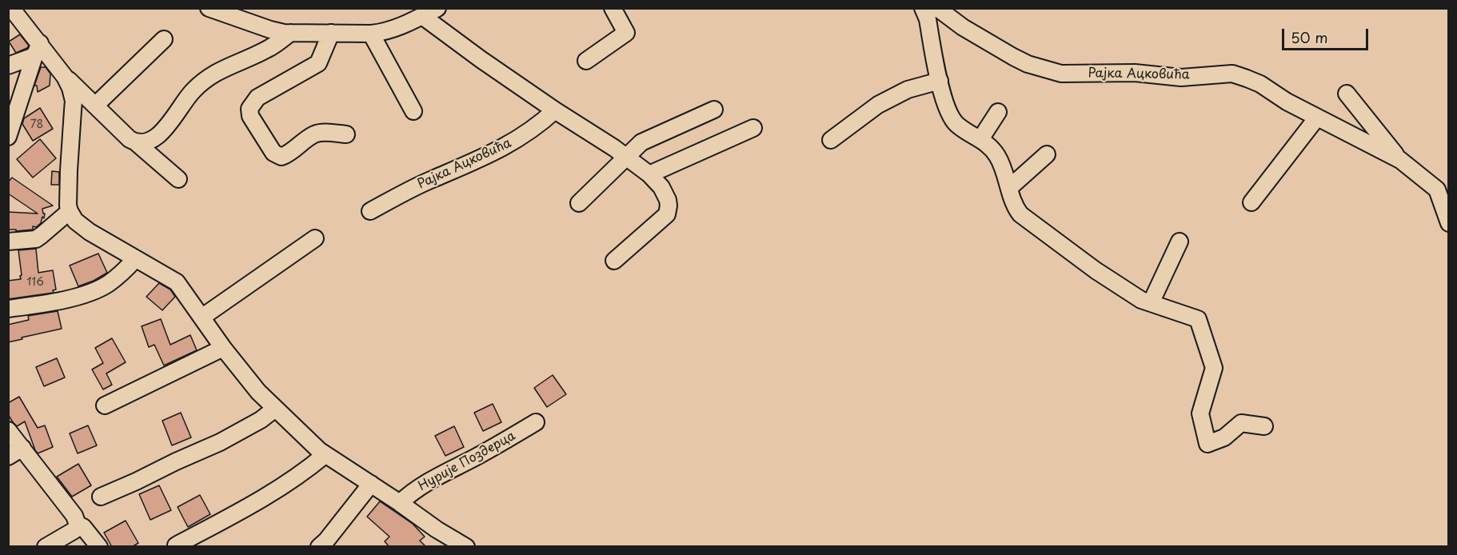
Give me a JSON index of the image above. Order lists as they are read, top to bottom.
{
  "streets": {
    "street": ["Рајка Ацковића", "Нурије Поздерца"]
  },
  "house_numbers": ["78", "116"],
  "scale_bar": "50 m"
}
